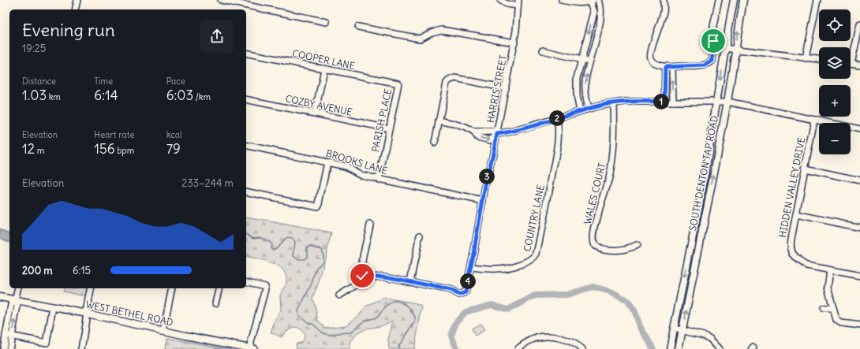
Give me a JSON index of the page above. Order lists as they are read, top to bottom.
{
  "streets": {
    "main road": ["SOUTH DENTON TAP ROAD", "WEST BETHEL ROAD"],
    "street": [
      "COOPER LANE",
      "HARRIS STREET",
      "COZBY AVENUE",
      "PARISH PLACE",
      "BROOKS LANE",
      "HIDDEN VALLEY DRIVE",
      "WALES COURT",
      "COUNTRY LANE"
    ]
  },
  "crossings": [
    ["COOPER LANE", "PARISH PLACE"],
    ["HARRIS STREET", "BROOKS LANE"],
    ["HARRIS STREET", "COUNTRY LANE"],
    ["COZBY AVENUE", "PARISH PLACE"],
    ["PARISH PLACE", "BROOKS LANE"]
  ],
  "page": {
    "map_buttons": ["+", "−"],
    "heading": ["Evening run", "19:25"],
    "stats": [
      ["Distance", "1.03 km"],
      ["Time", "6:14"],
      ["Pace", "6:03 /km"],
      ["Elevation", "12 m"],
      ["Heart rate", "156 bpm"],
      ["kcal", "79"]
    ],
    "pins": [
      "1",
      "2",
      "3",
      "4"
    ],
    "chart": ["Elevation", "233–244 m"],
    "list": [
      {
        "name": "200 m",
        "note": "6:15"
      }
    ]
  }
}
